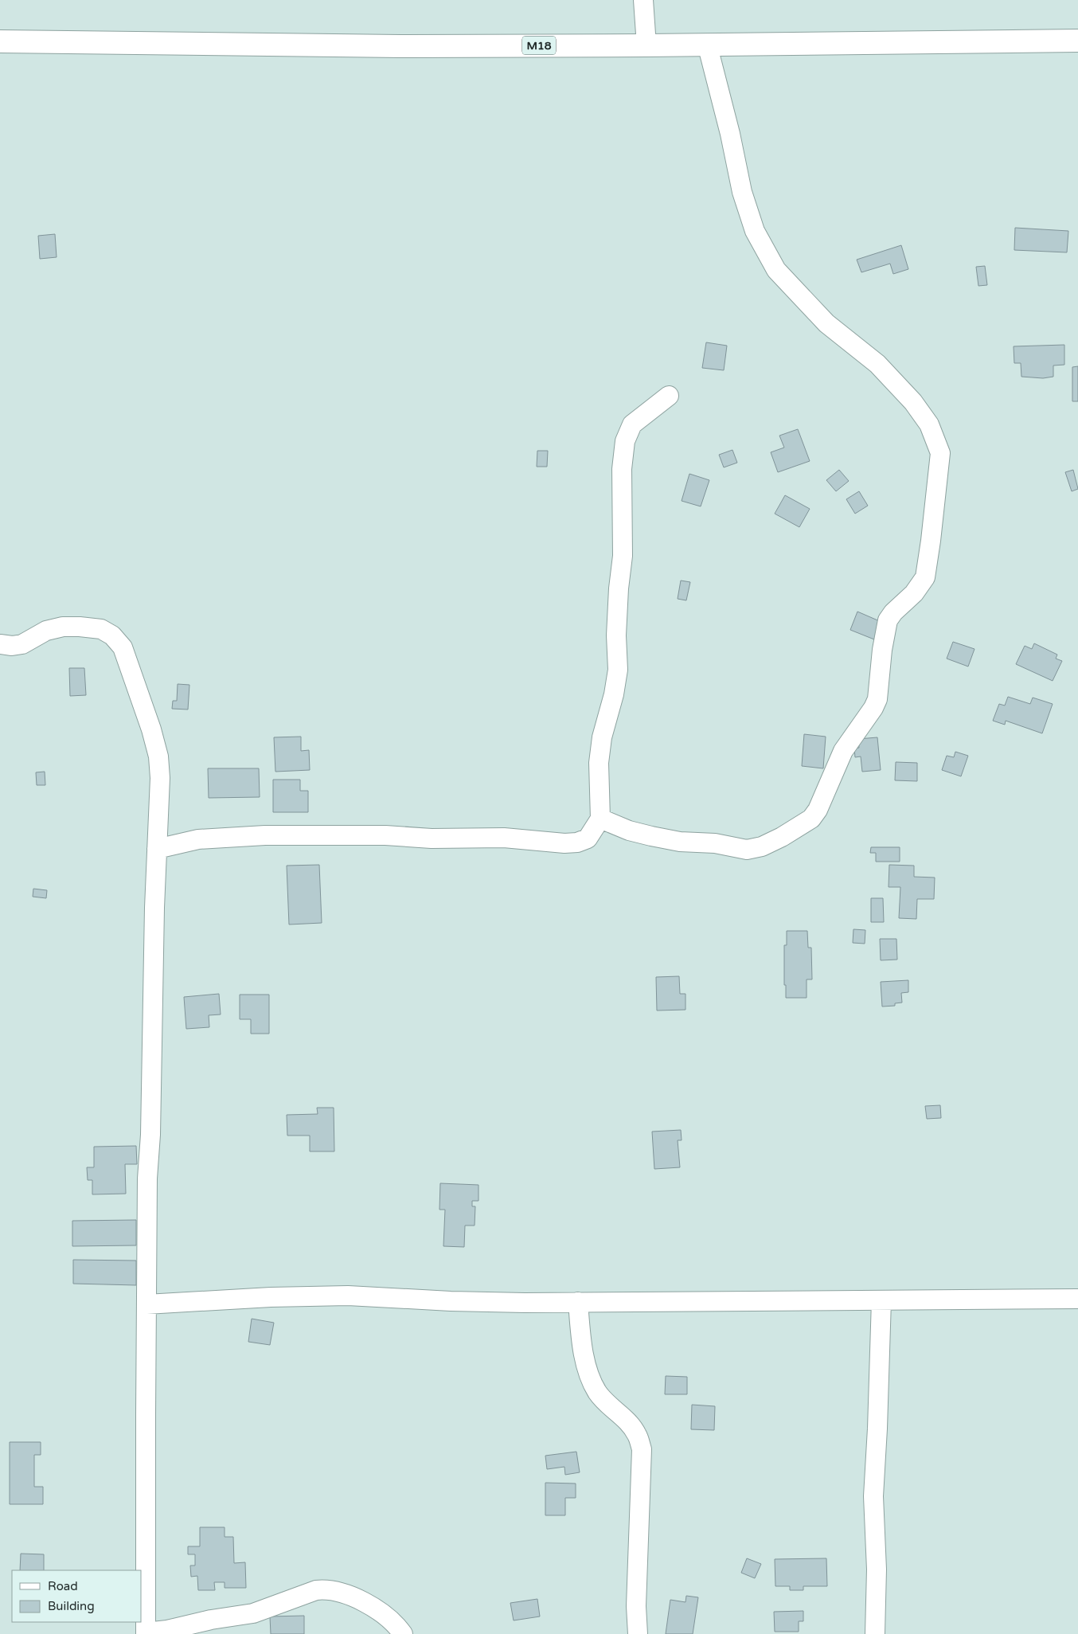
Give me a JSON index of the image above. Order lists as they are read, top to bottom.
{
  "streets": {
    "main road": ["M18"]
  },
  "legend": ["Road", "Building"]
}
